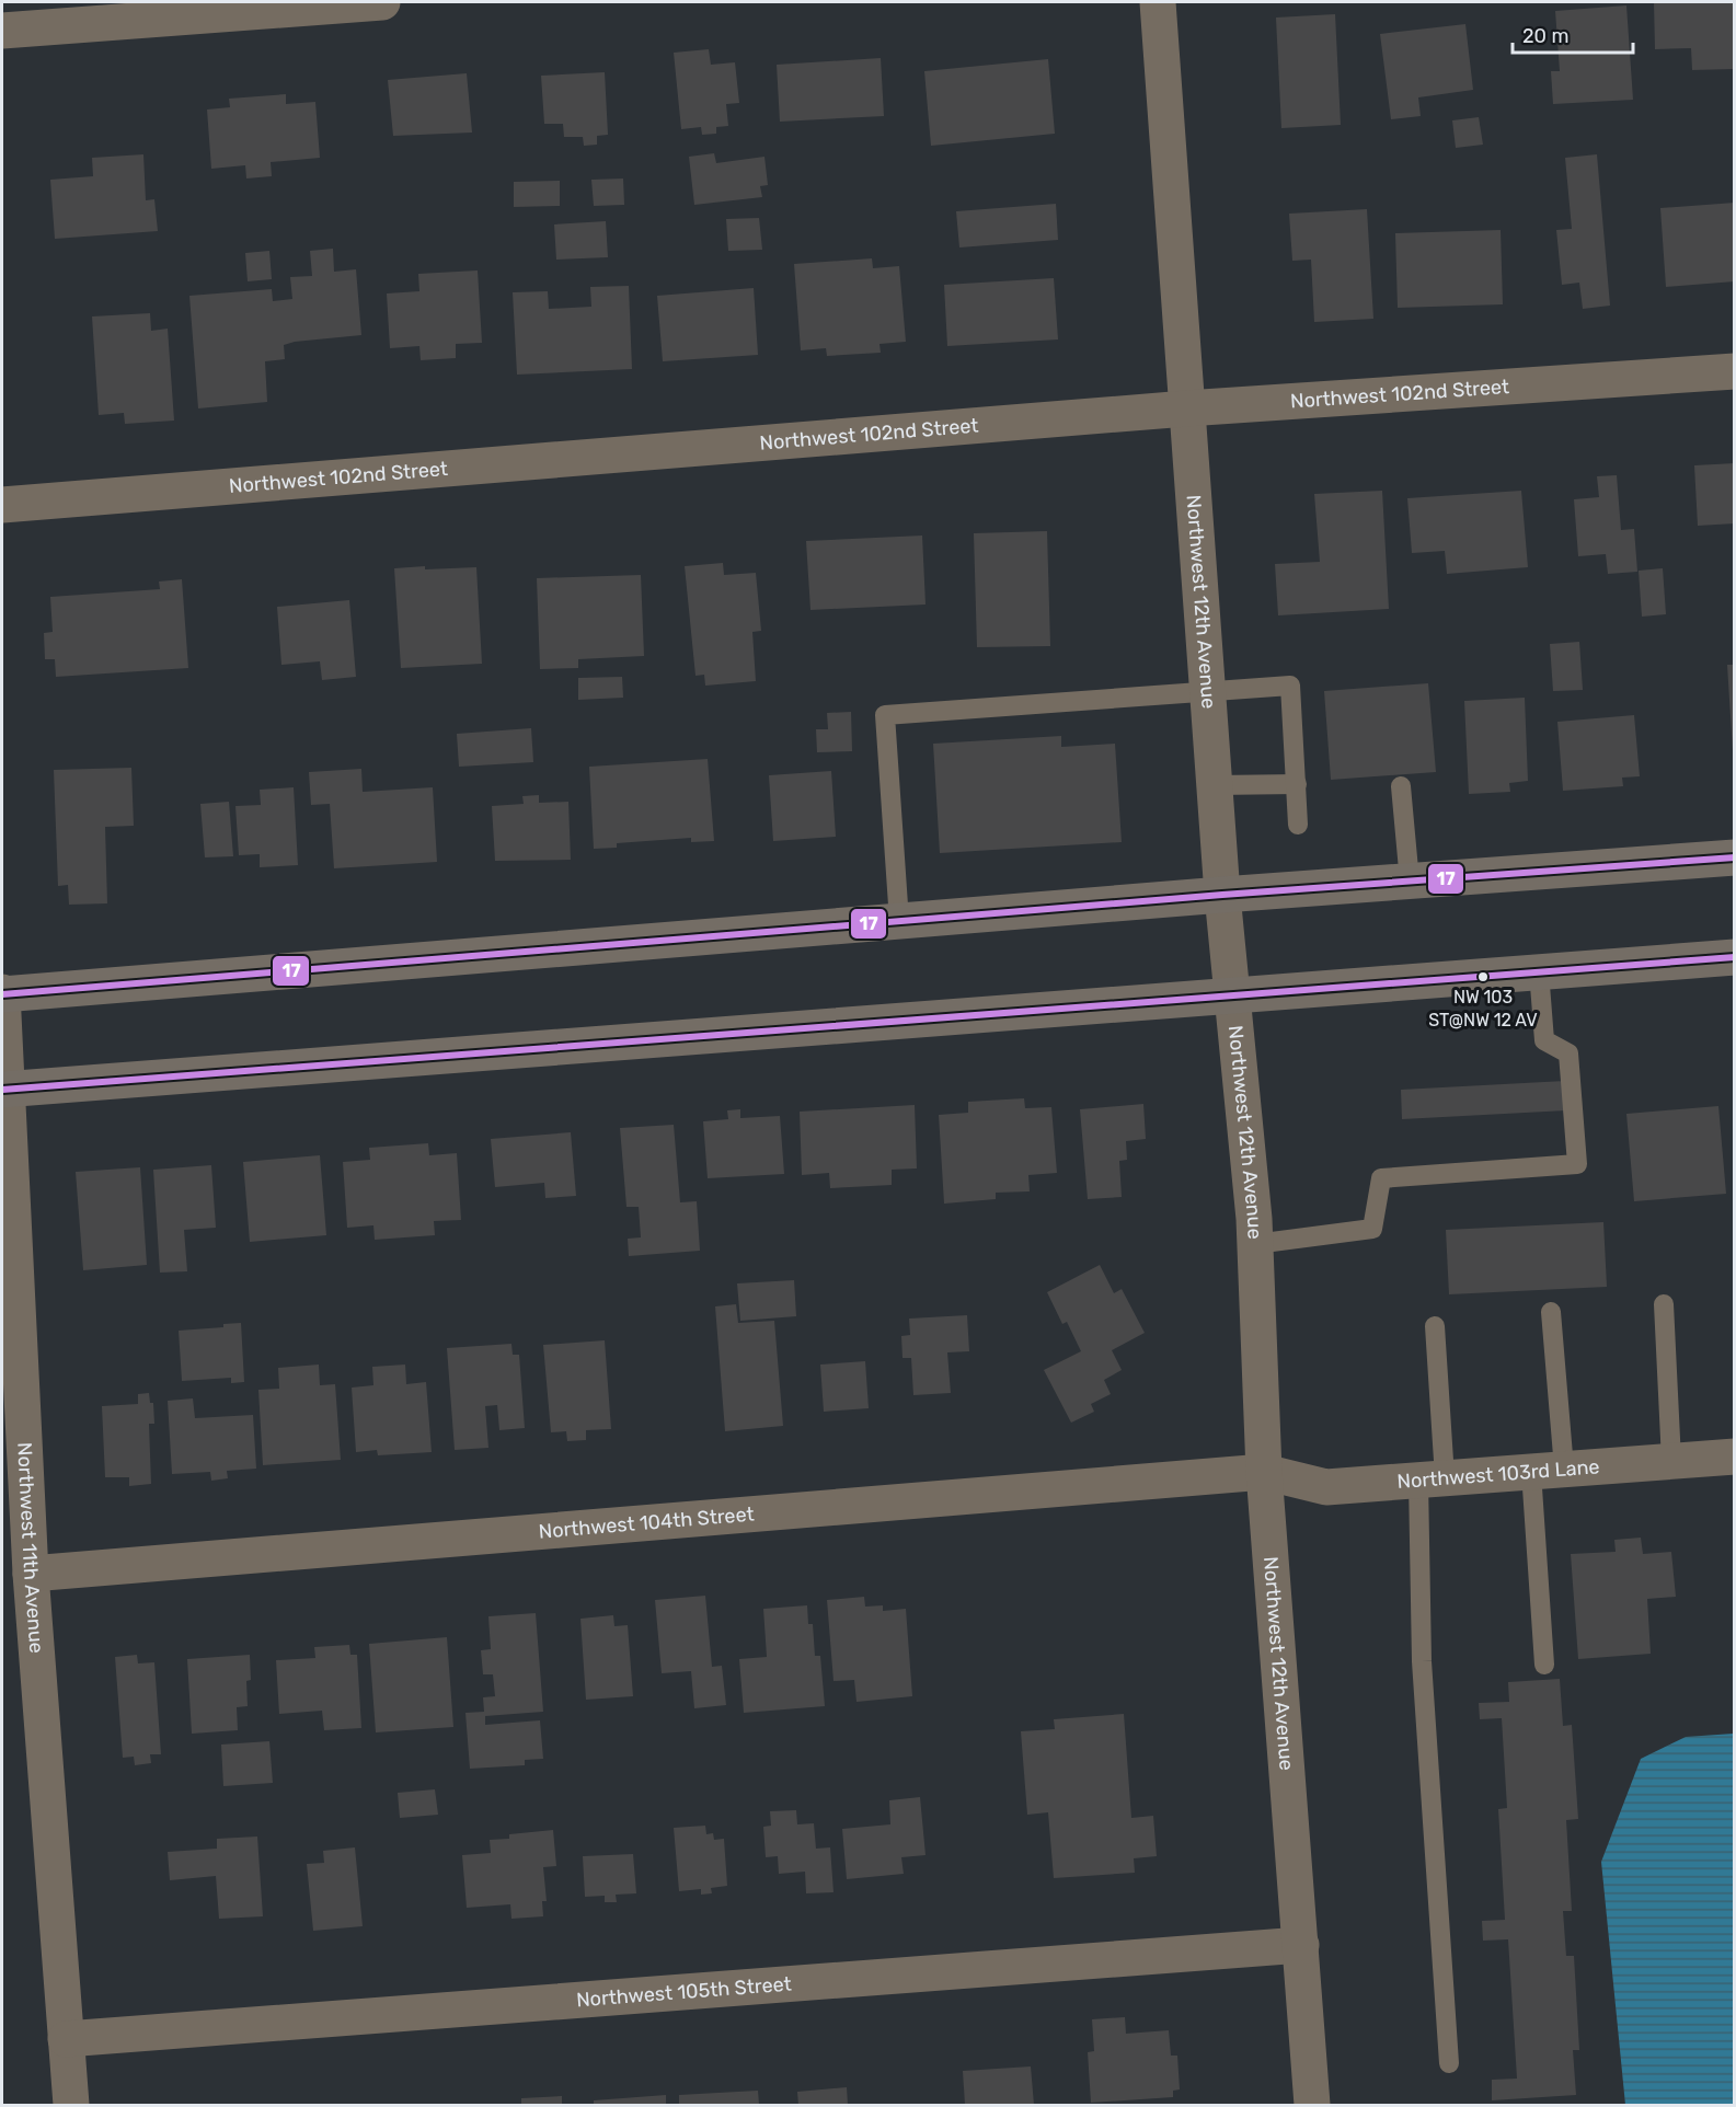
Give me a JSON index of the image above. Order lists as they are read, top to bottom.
{
  "streets": {
    "street": [
      "Northwest 102nd Street",
      "Northwest 12th Avenue",
      "Northwest 103rd Lane",
      "Northwest 104th Street",
      "Northwest 11th Avenue",
      "Northwest 105th Street"
    ]
  },
  "crossings": [
    ["Northwest 102nd Street", "Northwest 12th Avenue"],
    ["Northwest 12th Avenue", "Northwest 103rd Lane"],
    ["Northwest 12th Avenue", "Northwest 104th Street"],
    ["Northwest 12th Avenue", "Northwest 105th Street"],
    ["Northwest 103rd Lane", "Northwest 104th Street"],
    ["Northwest 104th Street", "Northwest 11th Avenue"],
    ["Northwest 11th Avenue", "Northwest 105th Street"]
  ],
  "places": ["NW 103 ST@NW 12 AV"],
  "lines": ["transit line 17"],
  "scale_bar": "20 m"
}
